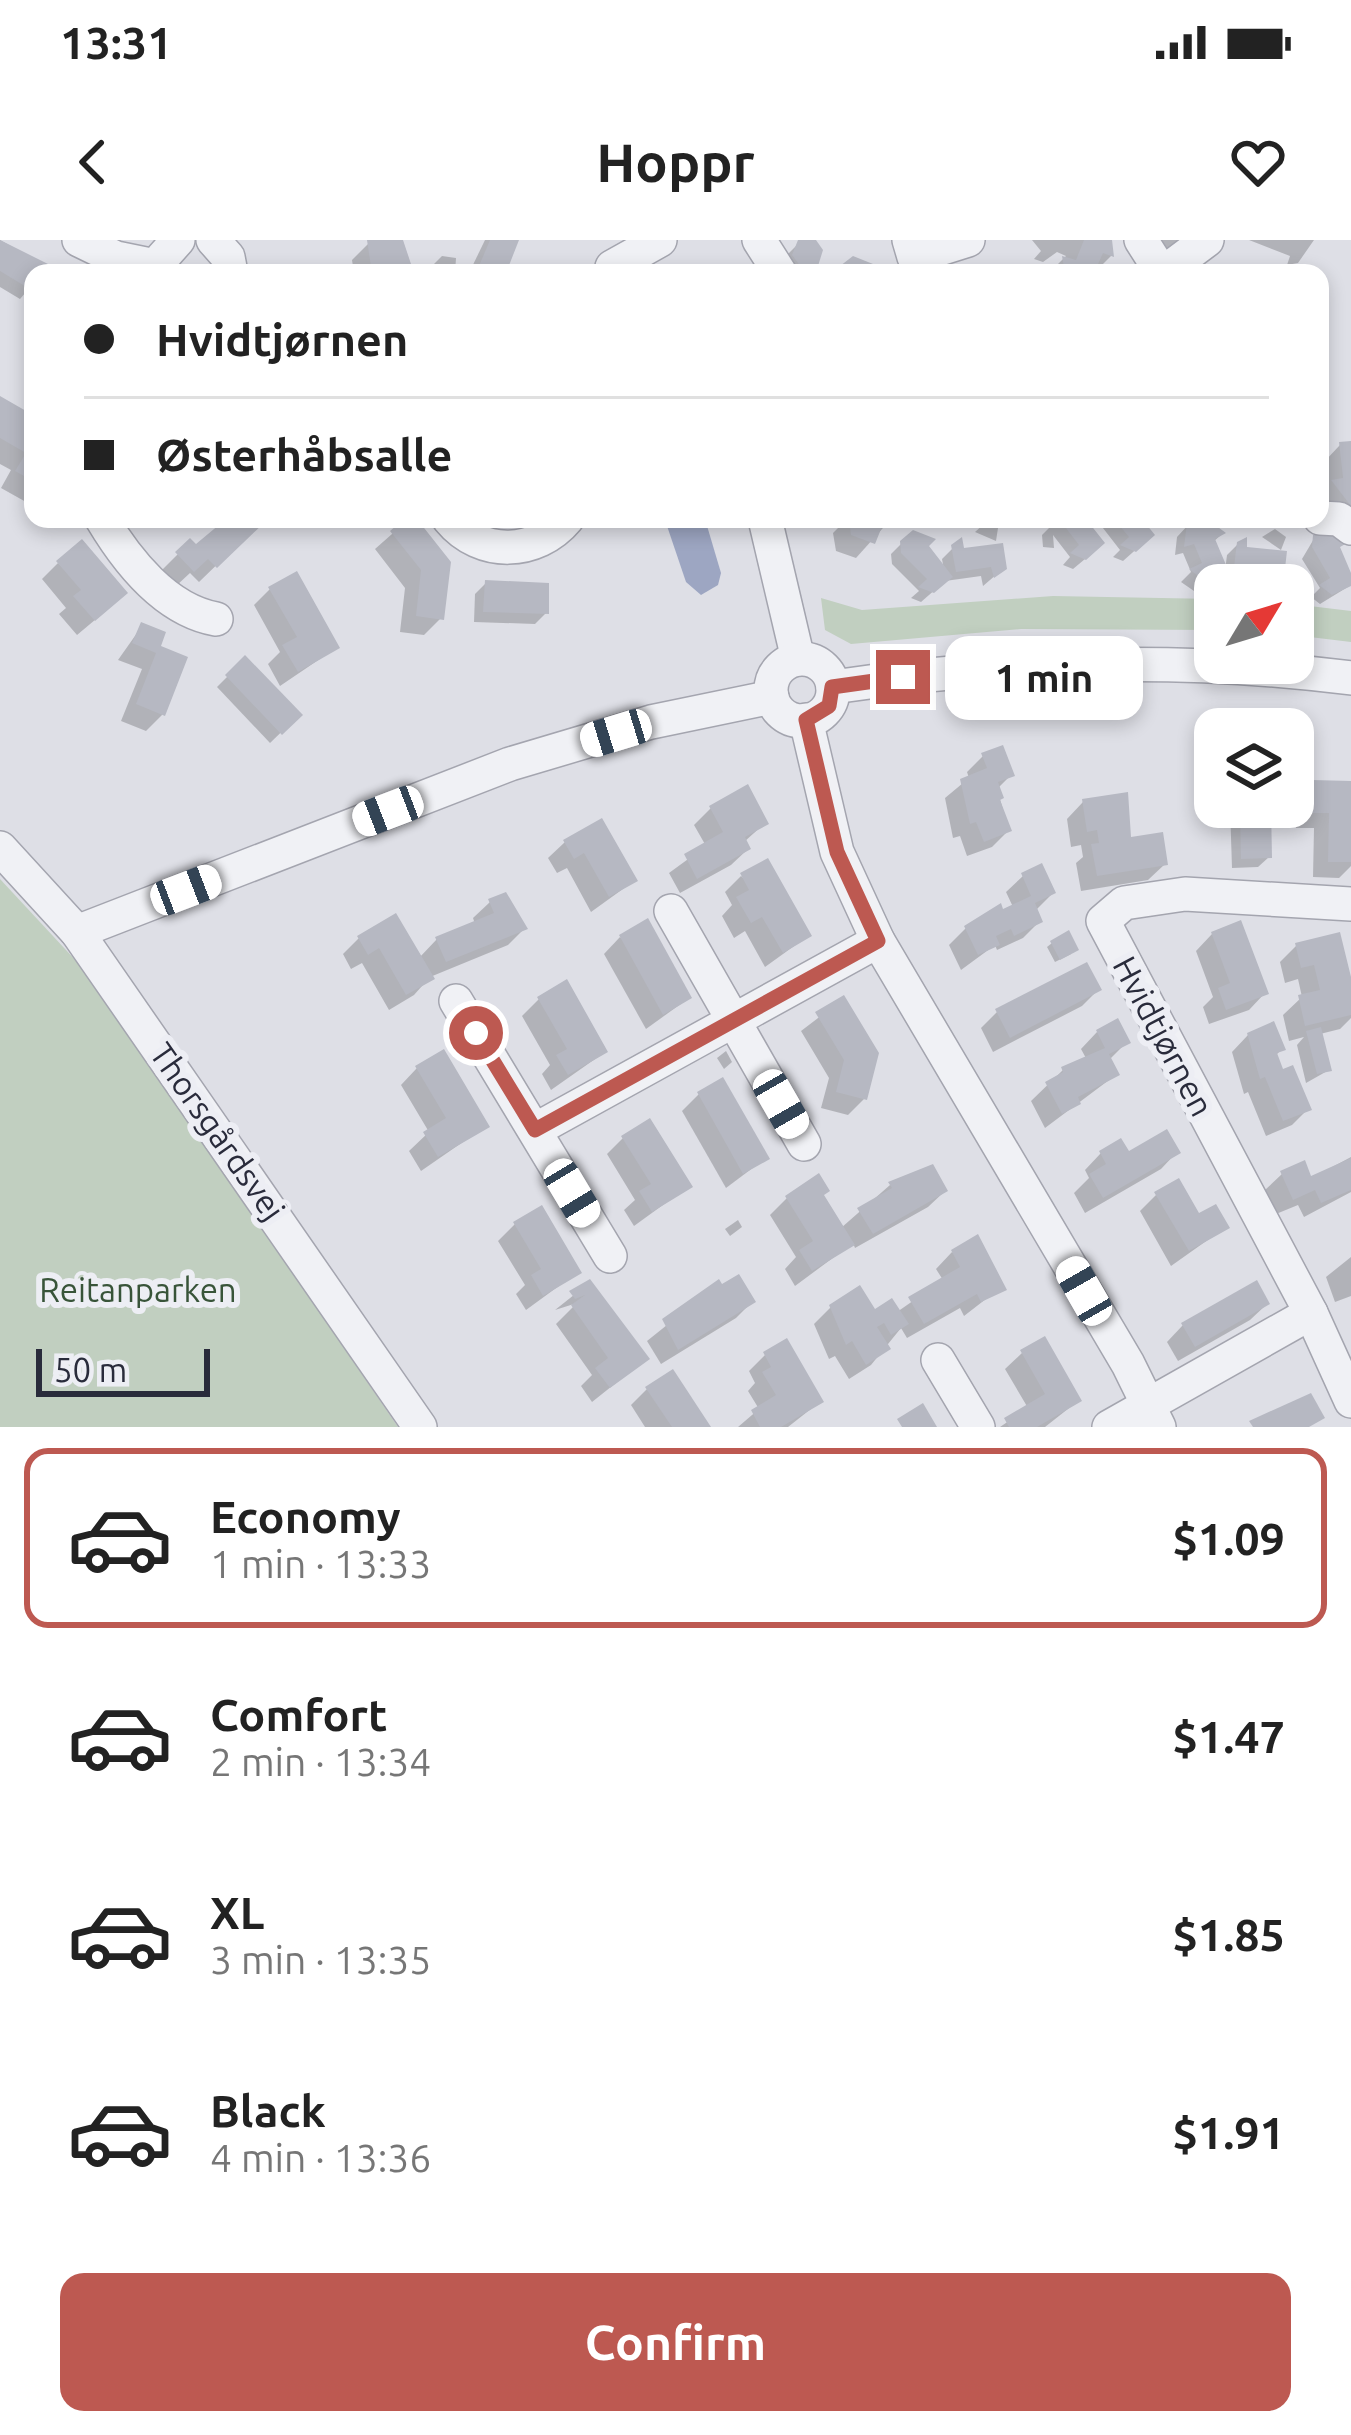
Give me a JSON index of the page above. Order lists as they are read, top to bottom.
{
  "streets": {
    "street": ["Hvidtjørnen", "Thorsgårdsvej"]
  },
  "parks": ["Reitanparken"],
  "scale_bar": "50 m",
  "north": "top right",
  "page": {
    "status": "13:31",
    "header": "Hoppr",
    "banner": ["Hvidtjørnen", "Østerhåbsalle"],
    "bubble": "1 min",
    "scale": "50 m",
    "list": [
      {
        "name": "Economy",
        "note": "1 min · 13:33",
        "value": "$1.09"
      },
      {
        "name": "Comfort",
        "note": "2 min · 13:34",
        "value": "$1.47"
      },
      {
        "name": "XL",
        "note": "3 min · 13:35",
        "value": "$1.85"
      },
      {
        "name": "Black",
        "note": "4 min · 13:36",
        "value": "$1.91"
      }
    ],
    "buttons": "Confirm"
  }
}
